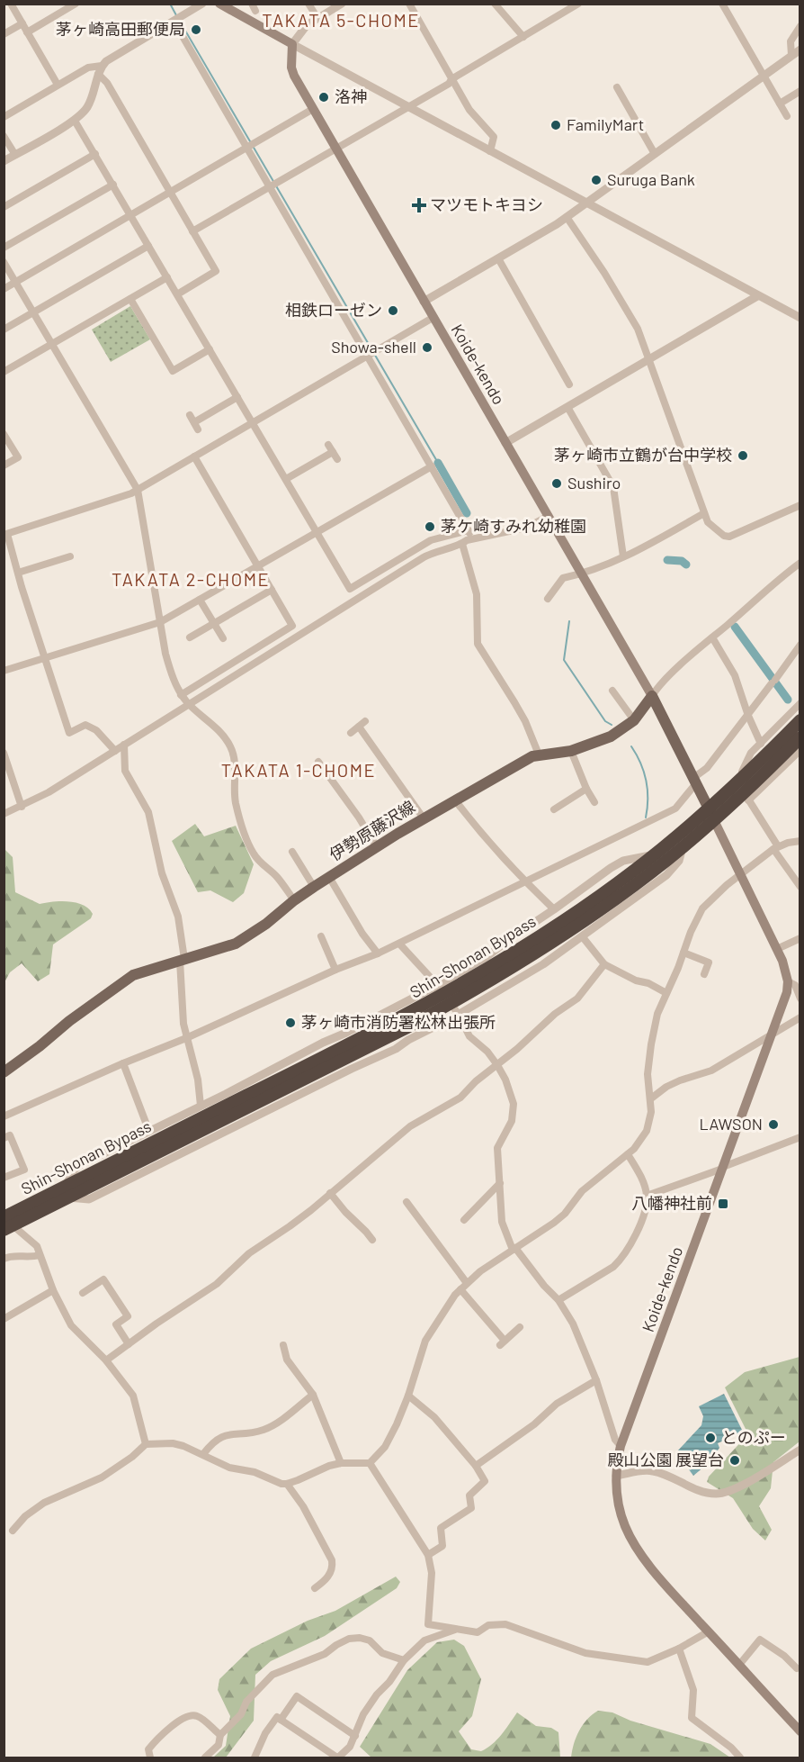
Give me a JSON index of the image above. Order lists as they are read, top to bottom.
{
  "streets": {
    "highway": ["Shin-Shonan Bypass"],
    "main road": ["Koide-kendo", "伊勢原藤沢線"]
  },
  "crossings": [
    ["Koide-kendo", "伊勢原藤沢線"]
  ],
  "districts": ["TAKATA 5-CHOME", "TAKATA 2-CHOME", "TAKATA 1-CHOME"],
  "places": {
    "other": [
      "茅ヶ崎高田郵便局",
      "洛神",
      "FamilyMart",
      "Suruga Bank",
      "相鉄ローゼン",
      "Showa-shell",
      "茅ヶ崎市立鶴が台中学校",
      "Sushiro",
      "茅ケ崎すみれ幼稚園",
      "茅ヶ崎市消防署松林出張所",
      "LAWSON",
      "とのぷー",
      "殿山公園 展望台"
    ],
    "health": ["マツモトキヨシ"],
    "transit": ["八幡神社前"]
  }
}
